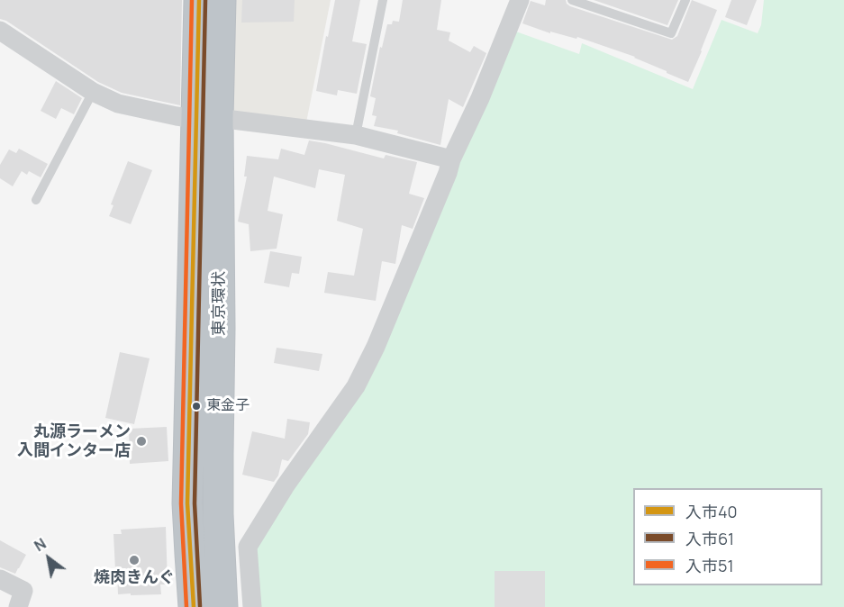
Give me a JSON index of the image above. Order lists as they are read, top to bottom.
{
  "streets": {
    "highway": ["東京環状"]
  },
  "places": ["東金子", "丸源ラーメン 入間インター店", "焼肉きんぐ"],
  "lines": ["transit line 入市40", "transit line 入市61", "transit line 入市51"],
  "legend": ["入市40", "入市61", "入市51"],
  "north": "top left"
}
